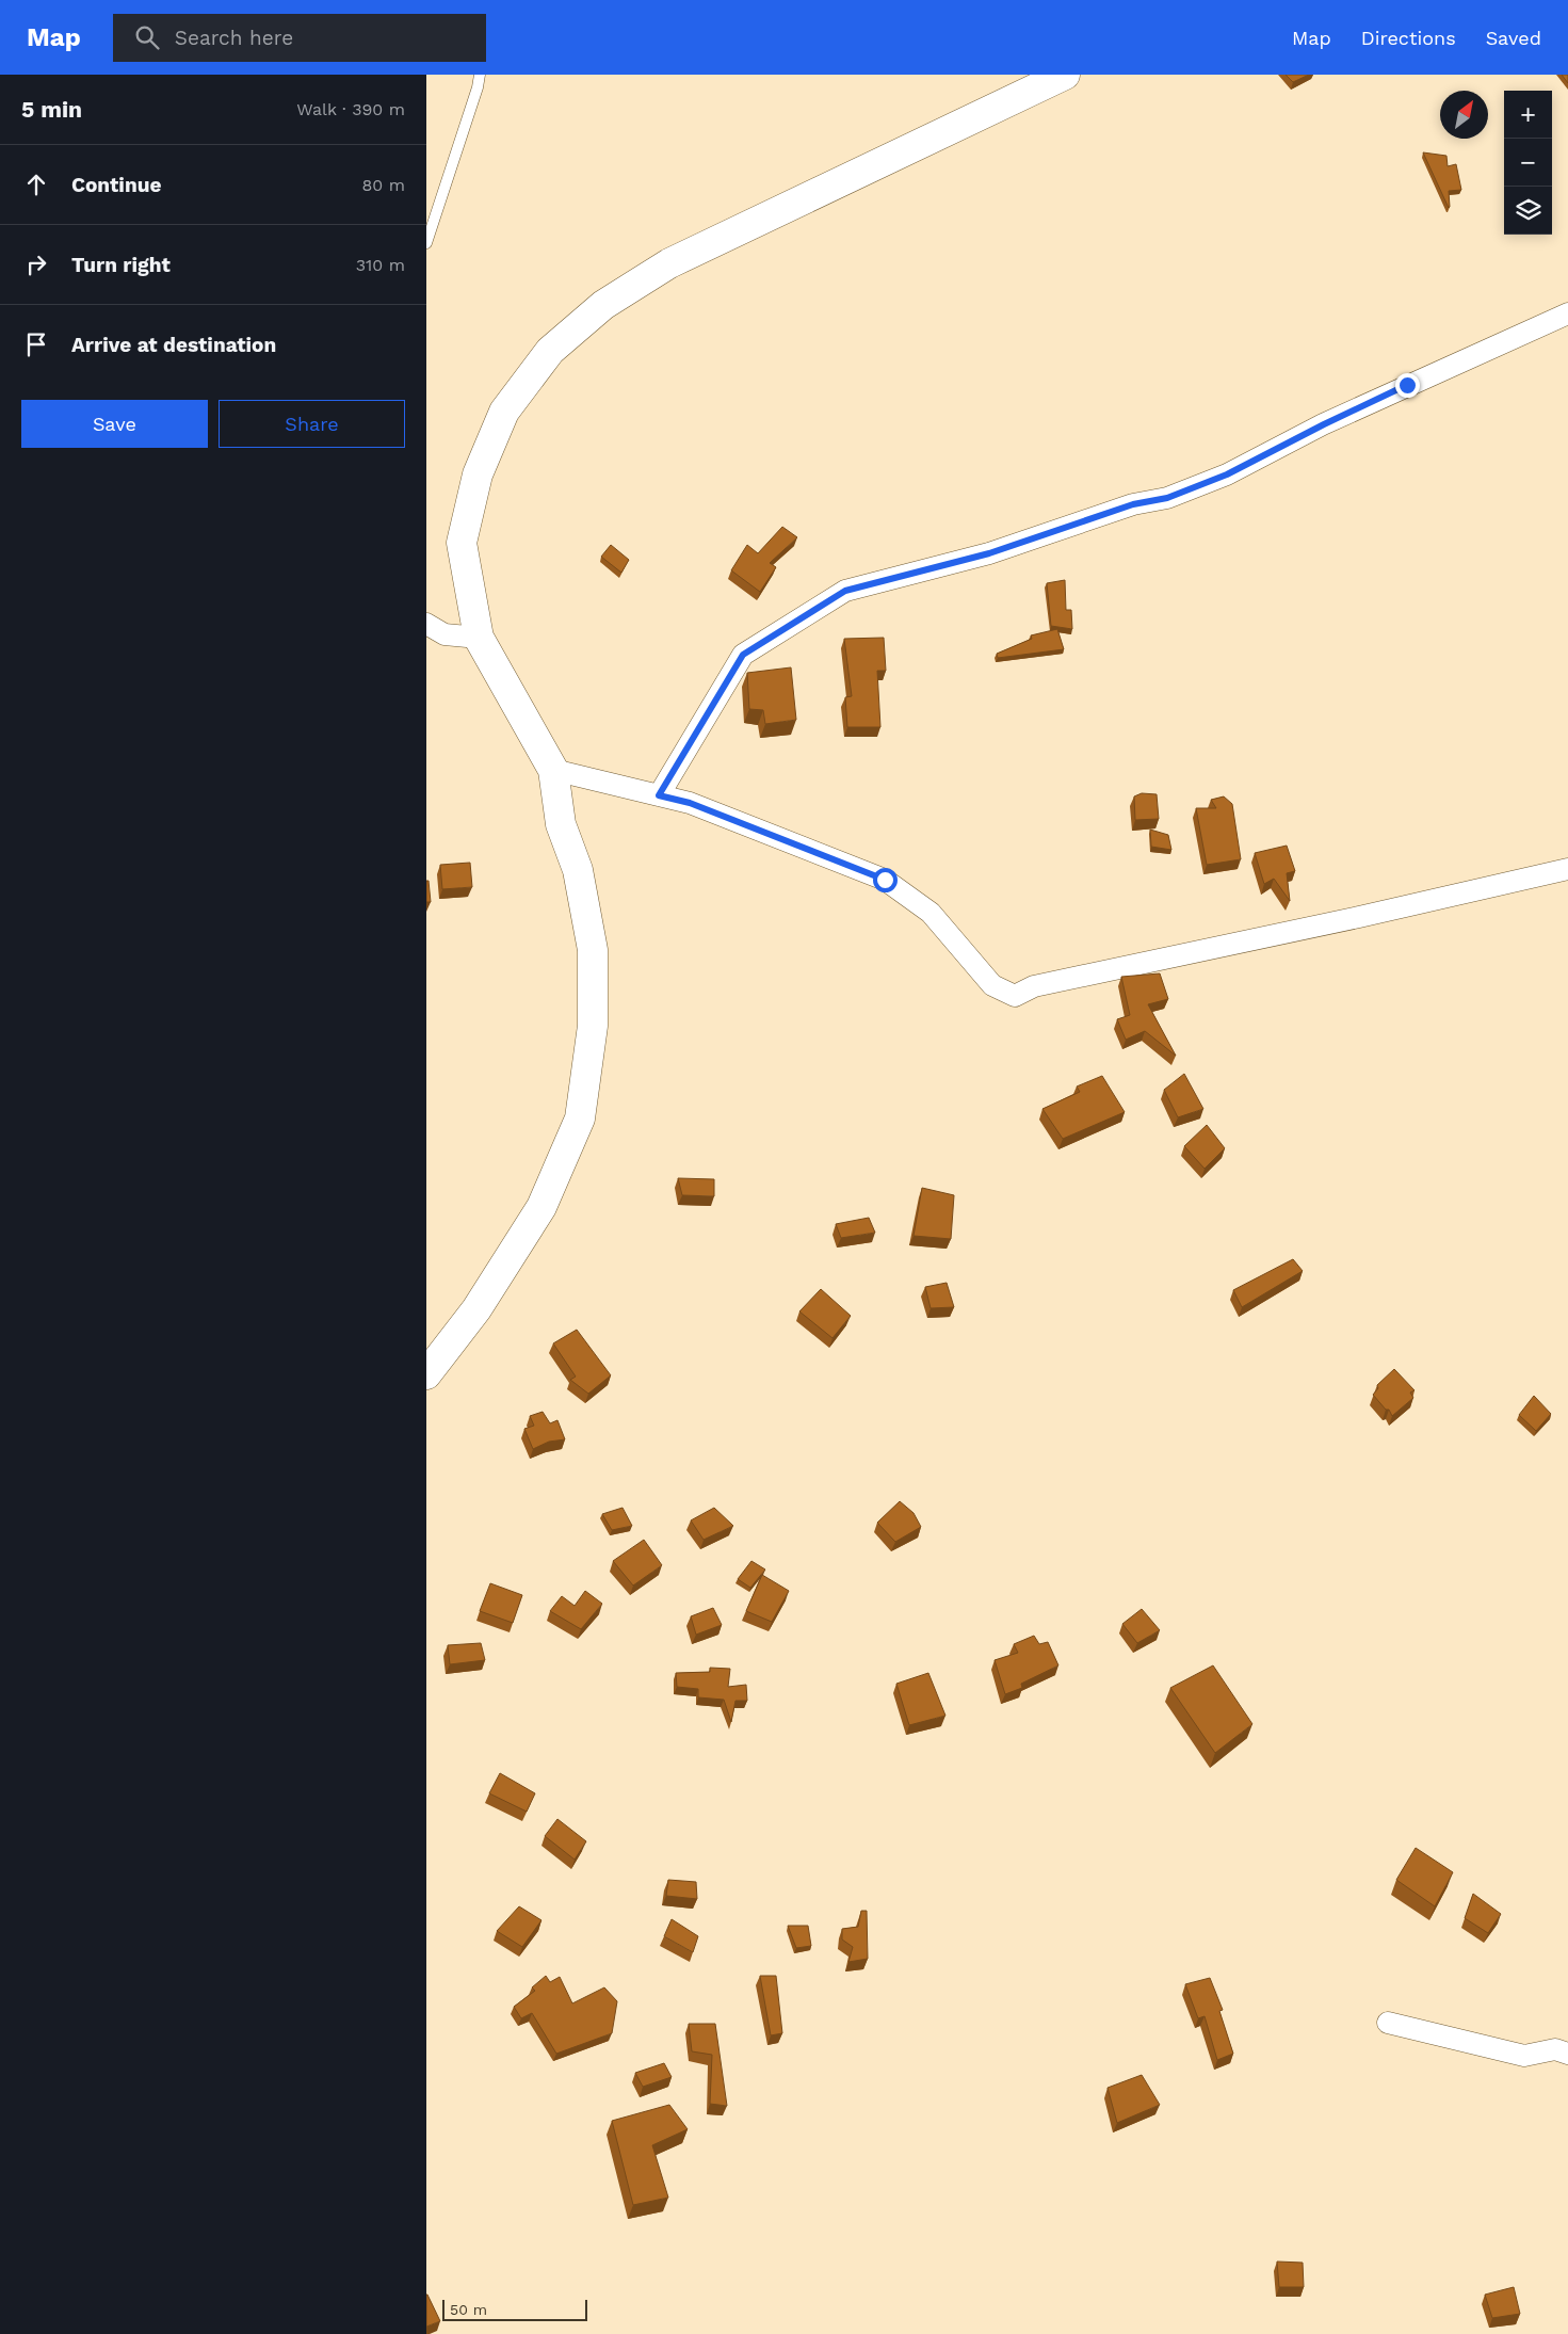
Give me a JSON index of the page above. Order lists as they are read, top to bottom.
{
  "scale_bar": "50 m",
  "north": "top right",
  "page": {
    "header": "Map",
    "search": "Search here",
    "nav": ["Map", "Directions", "Saved"],
    "heading": ["5 min", "Walk · 390 m"],
    "map_buttons": ["+", "−"],
    "list": [
      ["Continue", "80 m"],
      ["Turn right", "310 m"],
      "Arrive at destination"
    ],
    "buttons": ["Save", "Share"],
    "scale": "50 m"
  }
}
